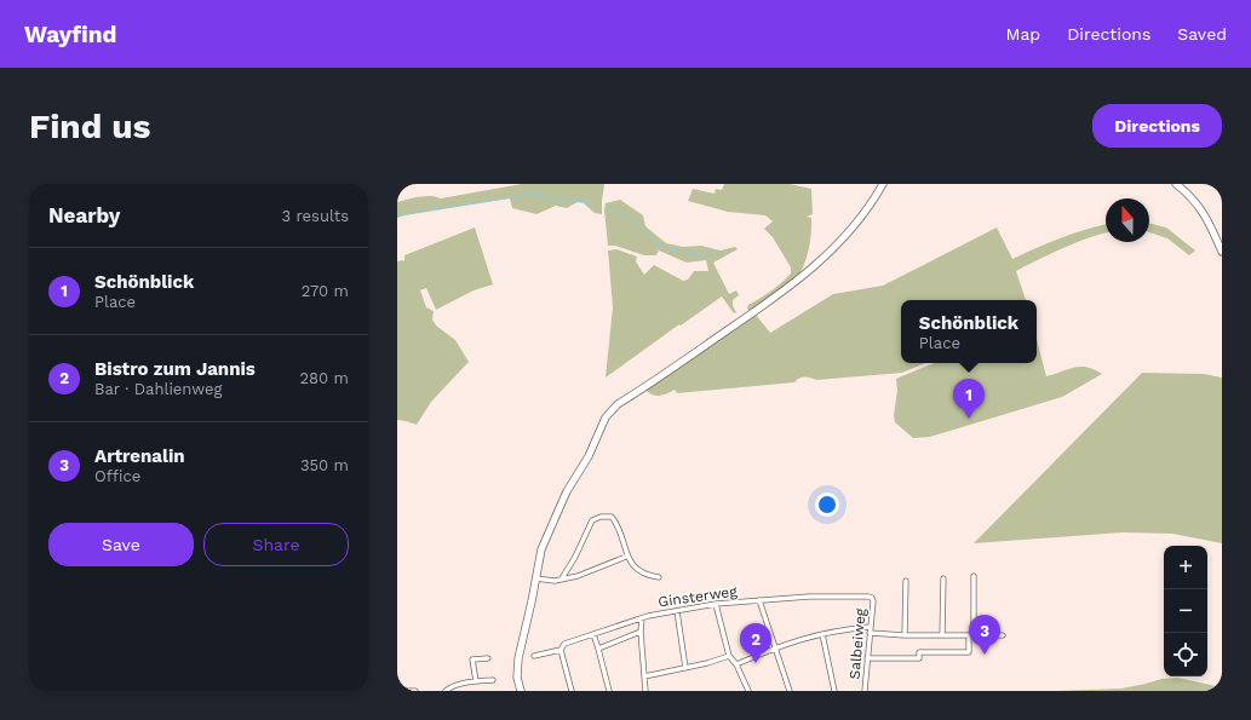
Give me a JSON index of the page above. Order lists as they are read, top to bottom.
{
  "streets": {
    "street": ["Ginsterweg", "Salbeiweg"]
  },
  "crossings": [
    ["Ginsterweg", "Salbeiweg"]
  ],
  "north": "top",
  "page": {
    "header": "Wayfind",
    "nav": ["Map", "Directions", "Saved"],
    "buttons": [
      "Directions",
      ["Save", "Share"]
    ],
    "title": "Find us",
    "heading": ["Nearby", "3 results"],
    "list": [
      {
        "mark": "1",
        "name": "Schönblick",
        "note": "Place",
        "value": "270 m"
      },
      {
        "mark": "2",
        "name": "Bistro zum Jannis",
        "note": "Bar · Dahlienweg",
        "value": "280 m"
      },
      {
        "mark": "3",
        "name": "Artrenalin",
        "note": "Office",
        "value": "350 m"
      }
    ],
    "popup": ["Schönblick", "Place"],
    "pins": ["1", "3", "2"],
    "map_buttons": ["+", "−"]
  }
}
